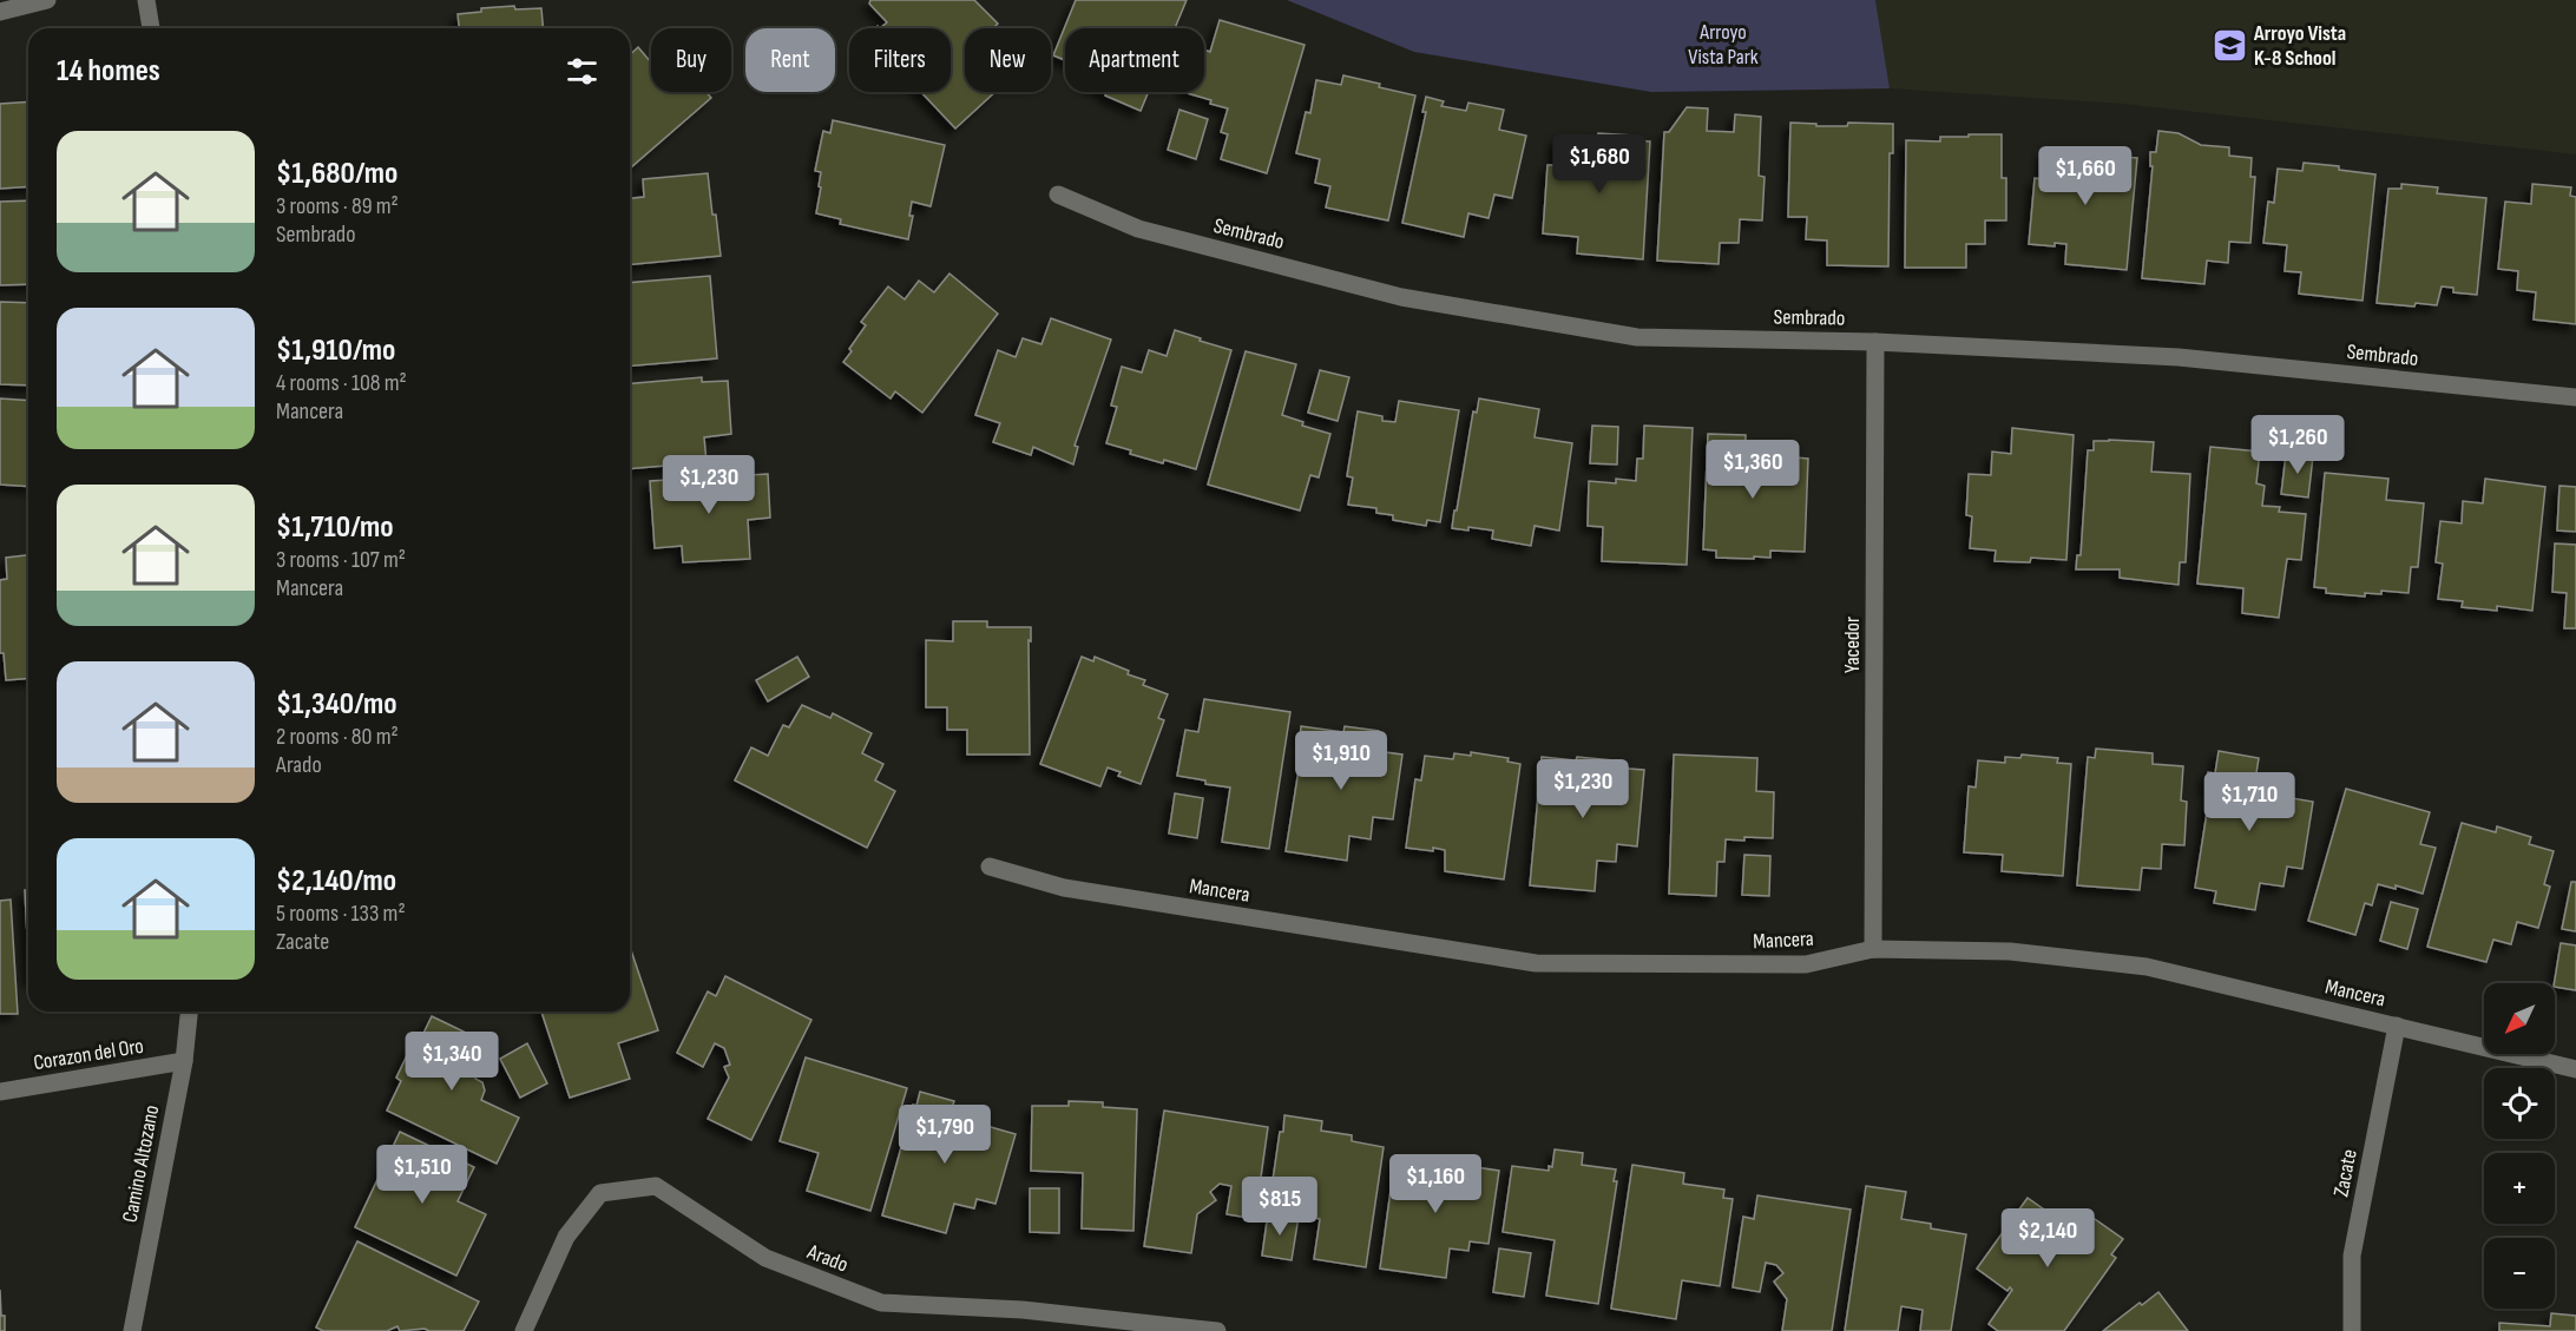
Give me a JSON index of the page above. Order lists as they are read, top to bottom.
{
  "streets": {
    "street": [
      "Sembrado",
      "Yacedor",
      "Mancera",
      "Corazon del Oro",
      "Camino Altozano",
      "Zacate",
      "Arado"
    ]
  },
  "crossings": [
    ["Sembrado", "Yacedor"],
    ["Yacedor", "Mancera"],
    ["Mancera", "Zacate"],
    ["Corazon del Oro", "Camino Altozano"]
  ],
  "parks": ["Arroyo Vista Park"],
  "places": {
    "school or university": ["Arroyo Vista K-8 School"]
  },
  "north": "bottom left",
  "page": {
    "chip": [
      "Buy",
      "Rent",
      "Filters",
      "New",
      "Apartment"
    ],
    "heading": "14 homes",
    "list": [
      {
        "name": "$1,680/mo",
        "note": "3 rooms · 89 m² · Sembrado"
      },
      {
        "name": "$1,910/mo",
        "note": "4 rooms · 108 m² · Mancera"
      },
      {
        "name": "$1,710/mo",
        "note": "3 rooms · 107 m² · Mancera"
      },
      {
        "name": "$1,340/mo",
        "note": "2 rooms · 80 m² · Arado"
      },
      {
        "name": "$2,140/mo",
        "note": "5 rooms · 133 m² · Zacate"
      }
    ],
    "price": [
      "$1,680",
      "$1,660",
      "$1,260",
      "$1,360",
      "$1,230",
      "$1,910",
      "$1,230",
      "$1,710",
      "$1,340",
      "$1,790",
      "$1,510",
      "$1,160",
      "$815",
      "$2,140"
    ],
    "map_buttons": ["+", "−"]
  }
}
